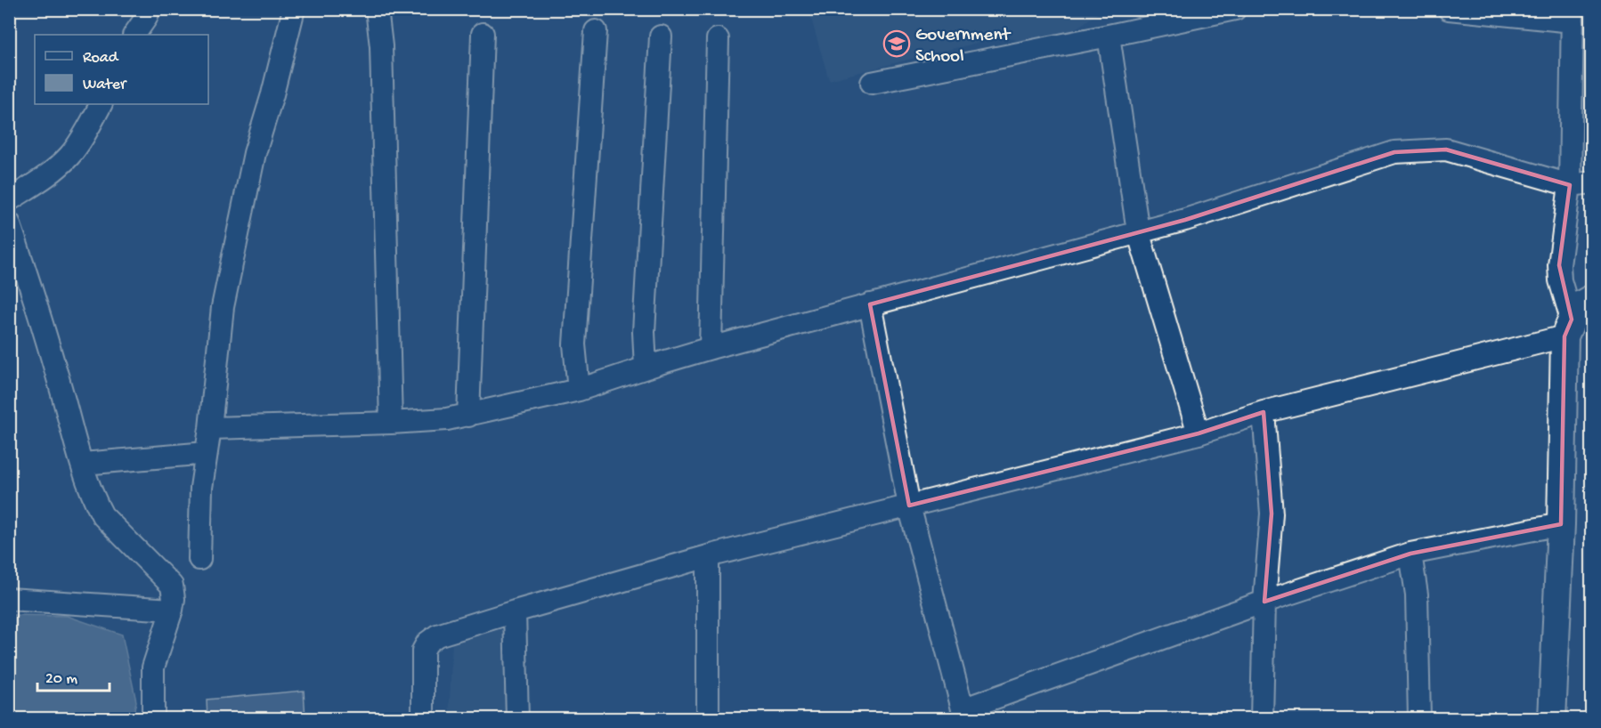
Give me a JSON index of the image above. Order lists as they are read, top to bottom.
{
  "places": {
    "school or university": ["Government School"]
  },
  "legend": ["Road", "Water"],
  "scale_bar": "20 m"
}
